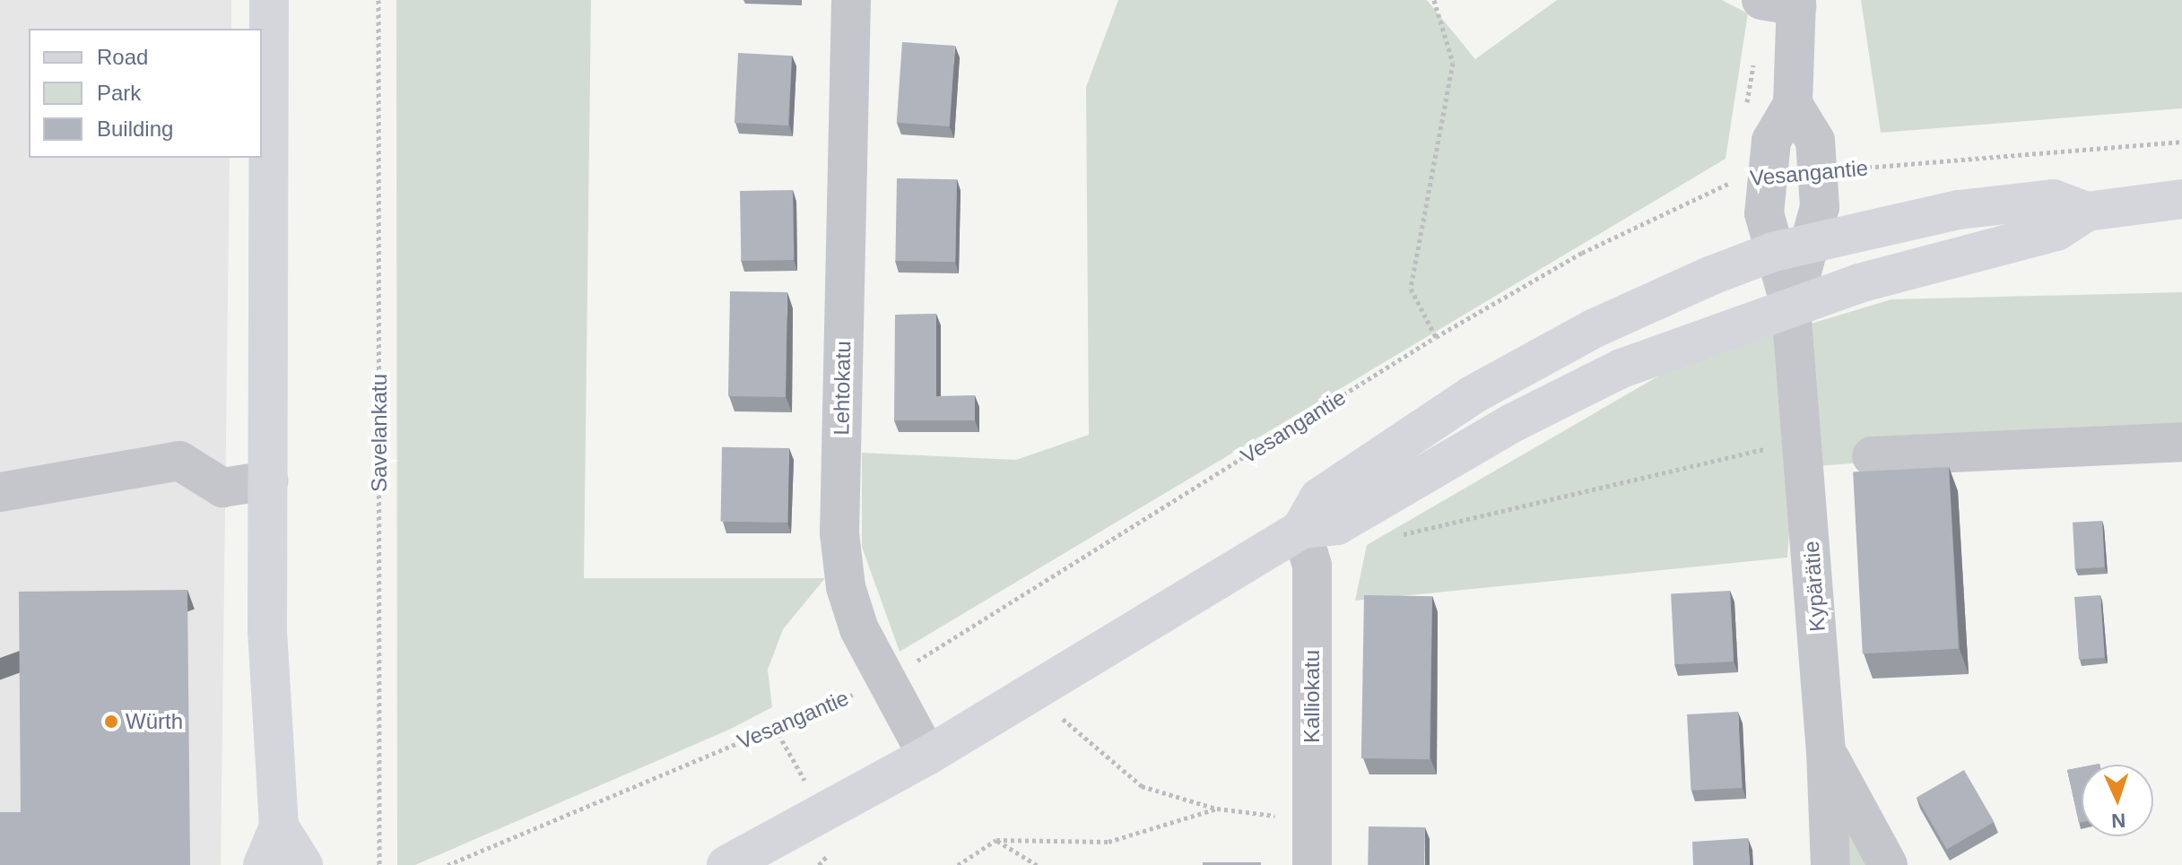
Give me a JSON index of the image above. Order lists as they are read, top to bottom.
{
  "streets": {
    "street": ["Lehtokatu", "Kypärätie", "Kalliokatu"],
    "path": ["Vesangantie", "Savelankatu"]
  },
  "crossings": [
    ["Vesangantie", "Lehtokatu"],
    ["Vesangantie", "Kypärätie"]
  ],
  "places": ["Würth"],
  "legend": ["Road", "Park", "Building"],
  "north": "bottom"
}
